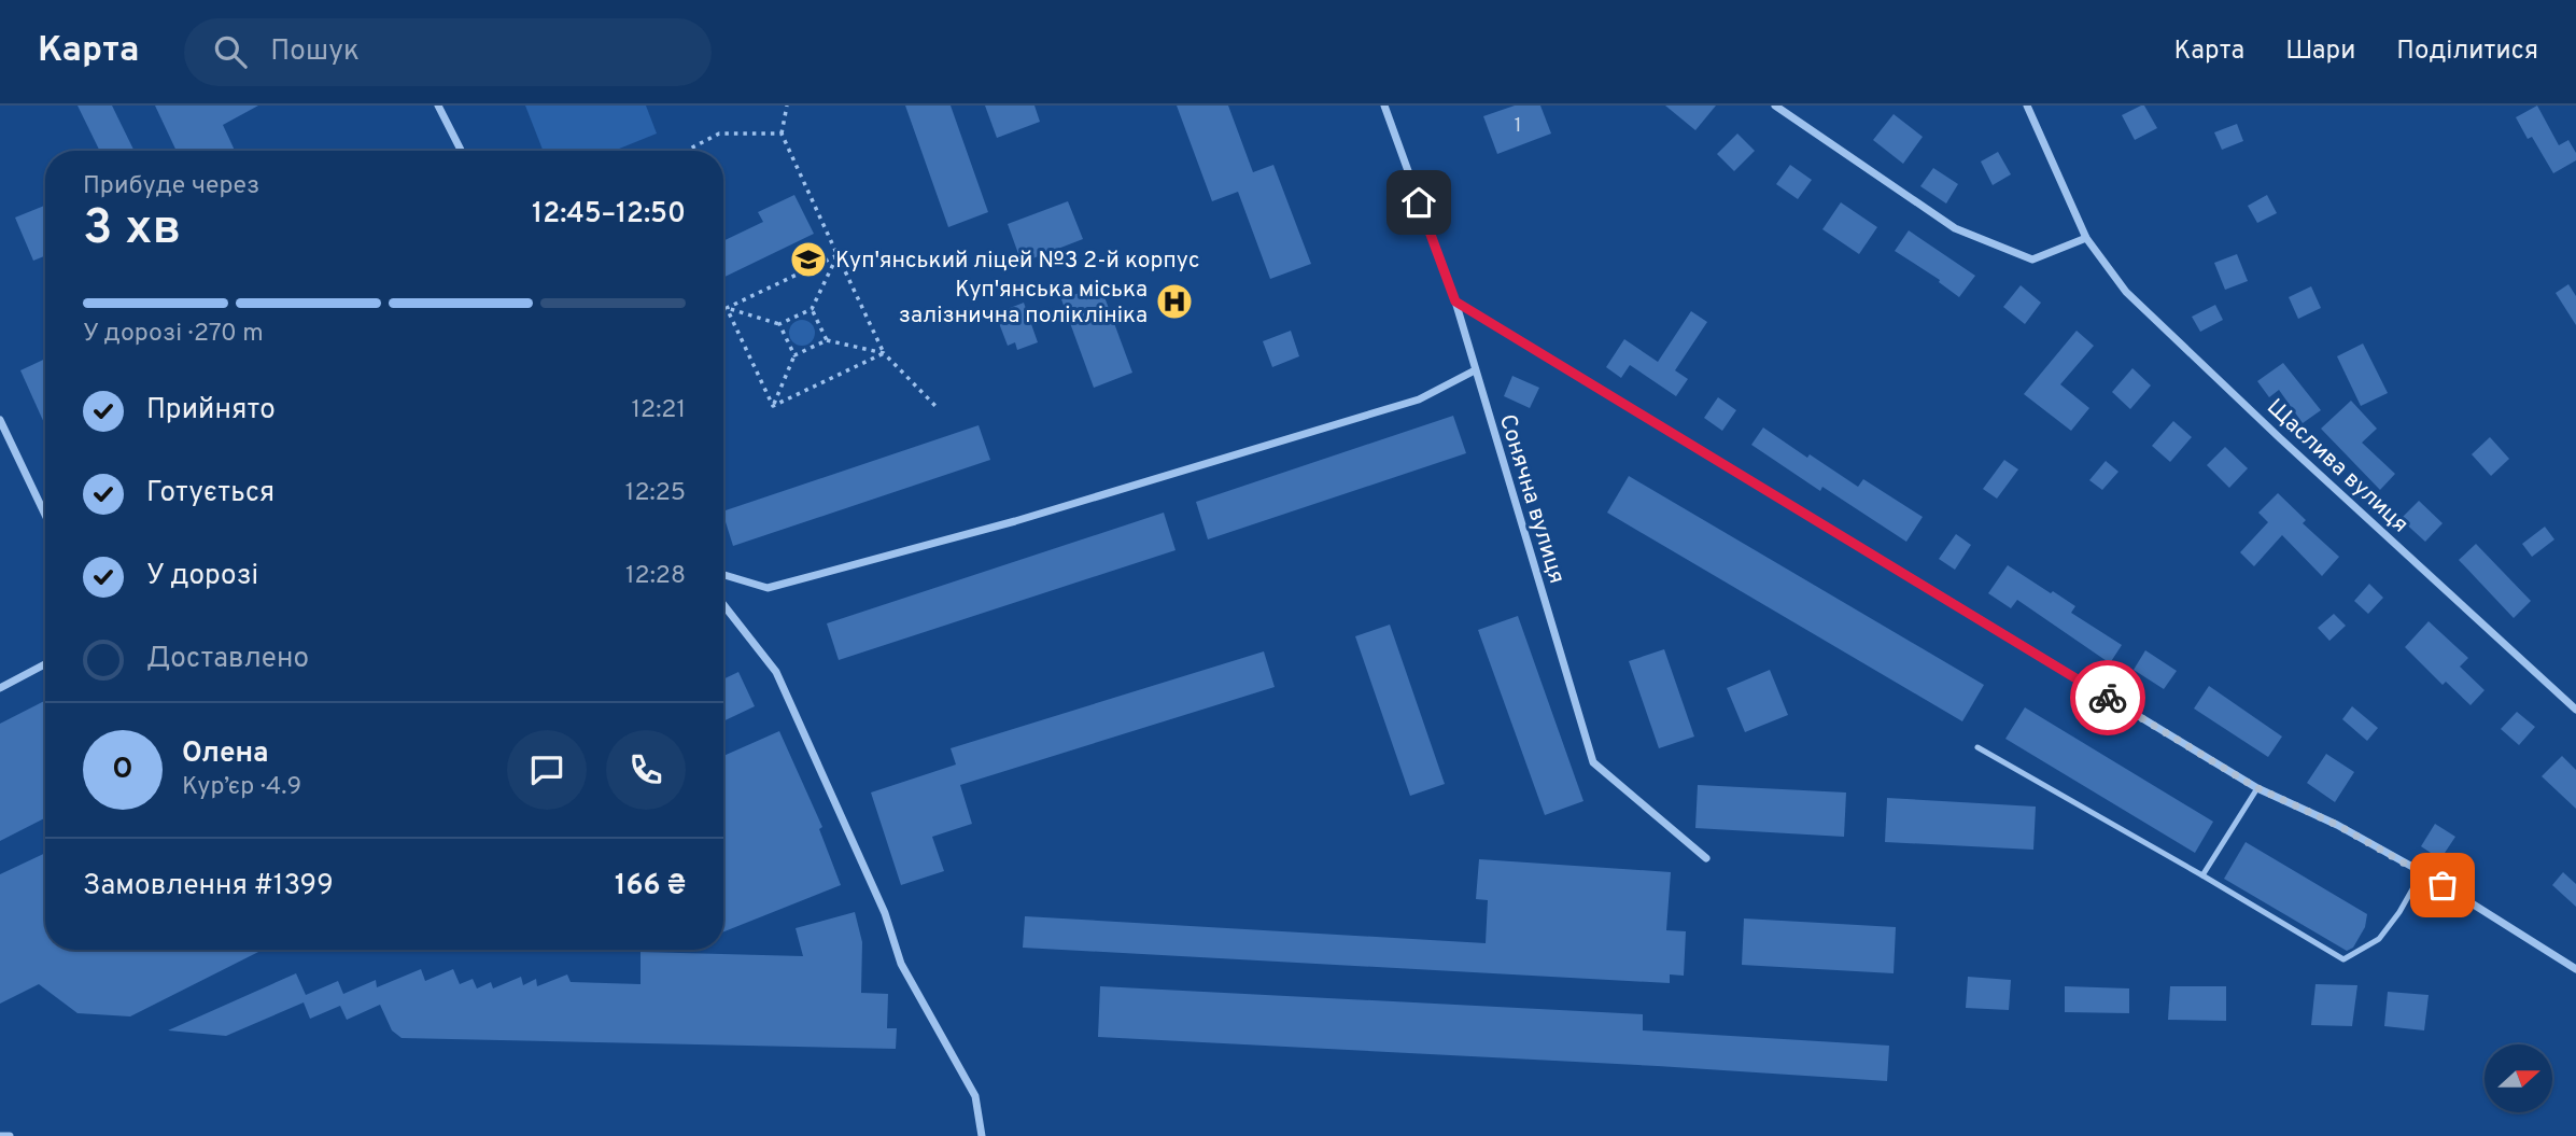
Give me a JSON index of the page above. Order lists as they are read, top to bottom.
{
  "streets": {
    "street": ["Щаслива вулиця", "Сонячна вулиця"]
  },
  "places": {
    "school or university": ["Куп'янський ліцей №3 2-й корпус"],
    "hospital": ["Куп'янська міська залізнична поліклініка"]
  },
  "house_numbers": ["1"],
  "north": "right",
  "page": {
    "header": "Карта",
    "search": "Пошук",
    "nav": ["Карта", "Шари", "Поділитися"],
    "heading": ["3 хв", "Прибуде через", "12:45–12:50"],
    "panel": [
      "Олена",
      "Кур’єр · 4.9",
      "Замовлення #1399",
      "166 ₴"
    ],
    "bar": "У дорозі · 270 m",
    "list": [
      ["Прийнято", "12:21"],
      ["Готується", "12:25"],
      ["У дорозі", "12:28"],
      "Доставлено"
    ],
    "round": "О"
  }
}
